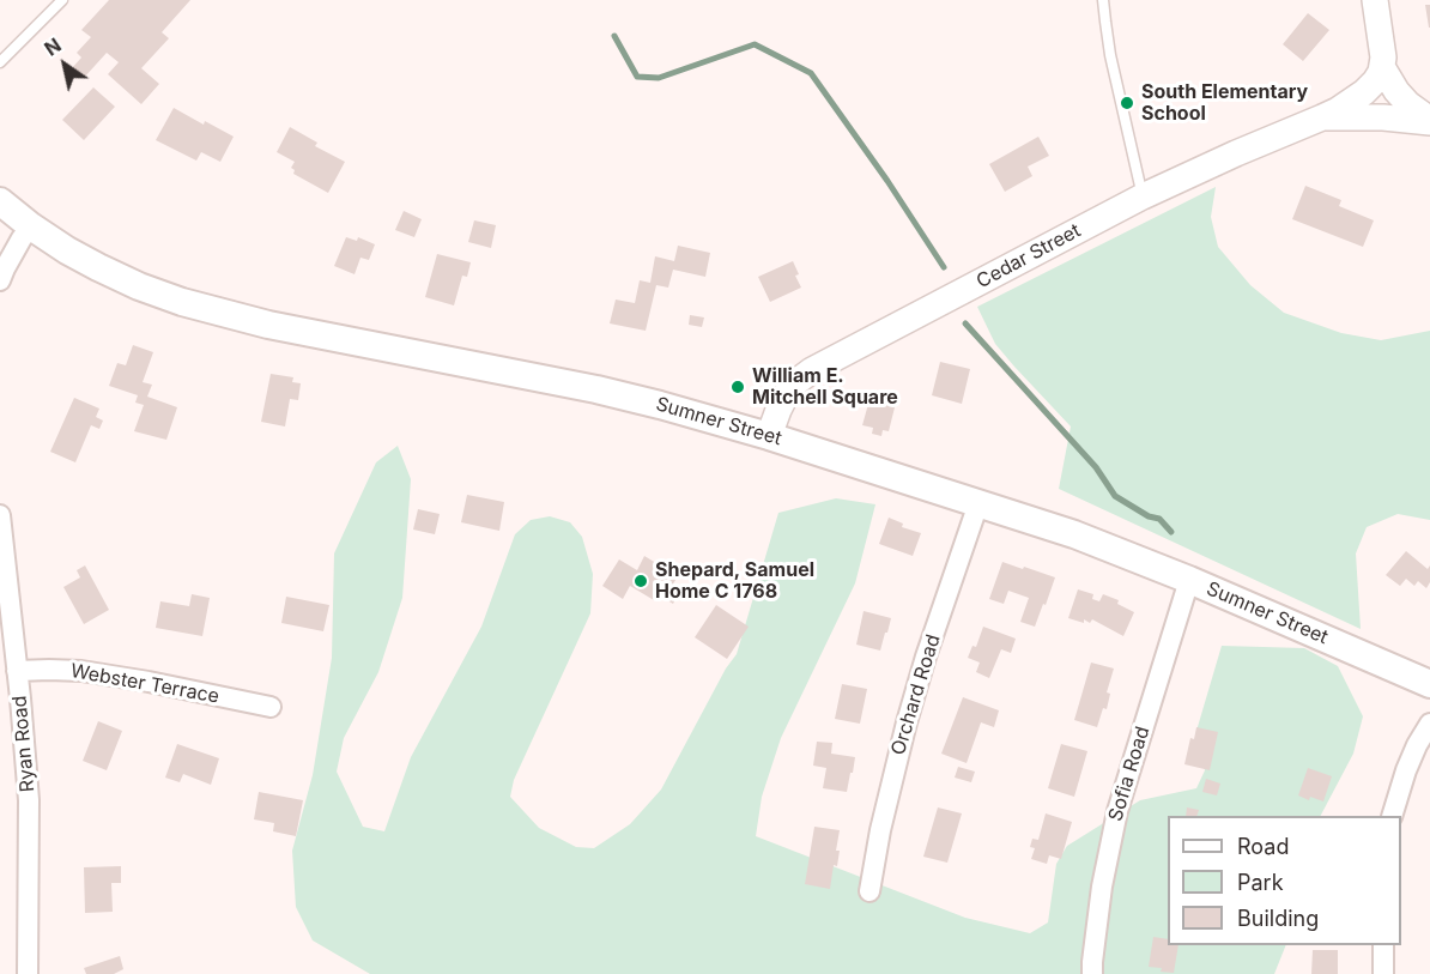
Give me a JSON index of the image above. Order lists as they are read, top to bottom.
{
  "streets": {
    "main road": ["Sumner Street"],
    "street": [
      "Cedar Street",
      "Webster Terrace",
      "Orchard Road",
      "Ryan Road",
      "Sofia Road"
    ]
  },
  "crossings": [
    ["Cedar Street", "Sumner Street"],
    ["Sumner Street", "Orchard Road"],
    ["Sumner Street", "Sofia Road"],
    ["Webster Terrace", "Ryan Road"]
  ],
  "places": ["South Elementary School", "William E. Mitchell Square", "Shepard, Samuel Home C 1768"],
  "legend": ["Road", "Park", "Building"],
  "north": "top left"
}
